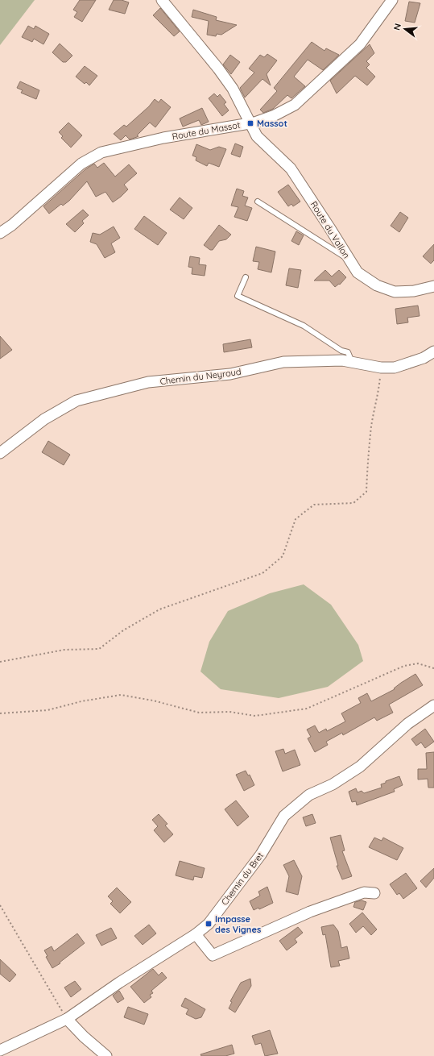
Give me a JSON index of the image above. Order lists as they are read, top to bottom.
{
  "streets": {
    "street": [
      "Route du Massot",
      "Route du Vallon",
      "Chemin du Neyroud",
      "Chemin du Bret"
    ]
  },
  "crossings": [
    ["Route du Massot", "Route du Vallon"]
  ],
  "places": {
    "transit": ["Massot", "Impasse des Vignes"]
  },
  "north": "left"
}
